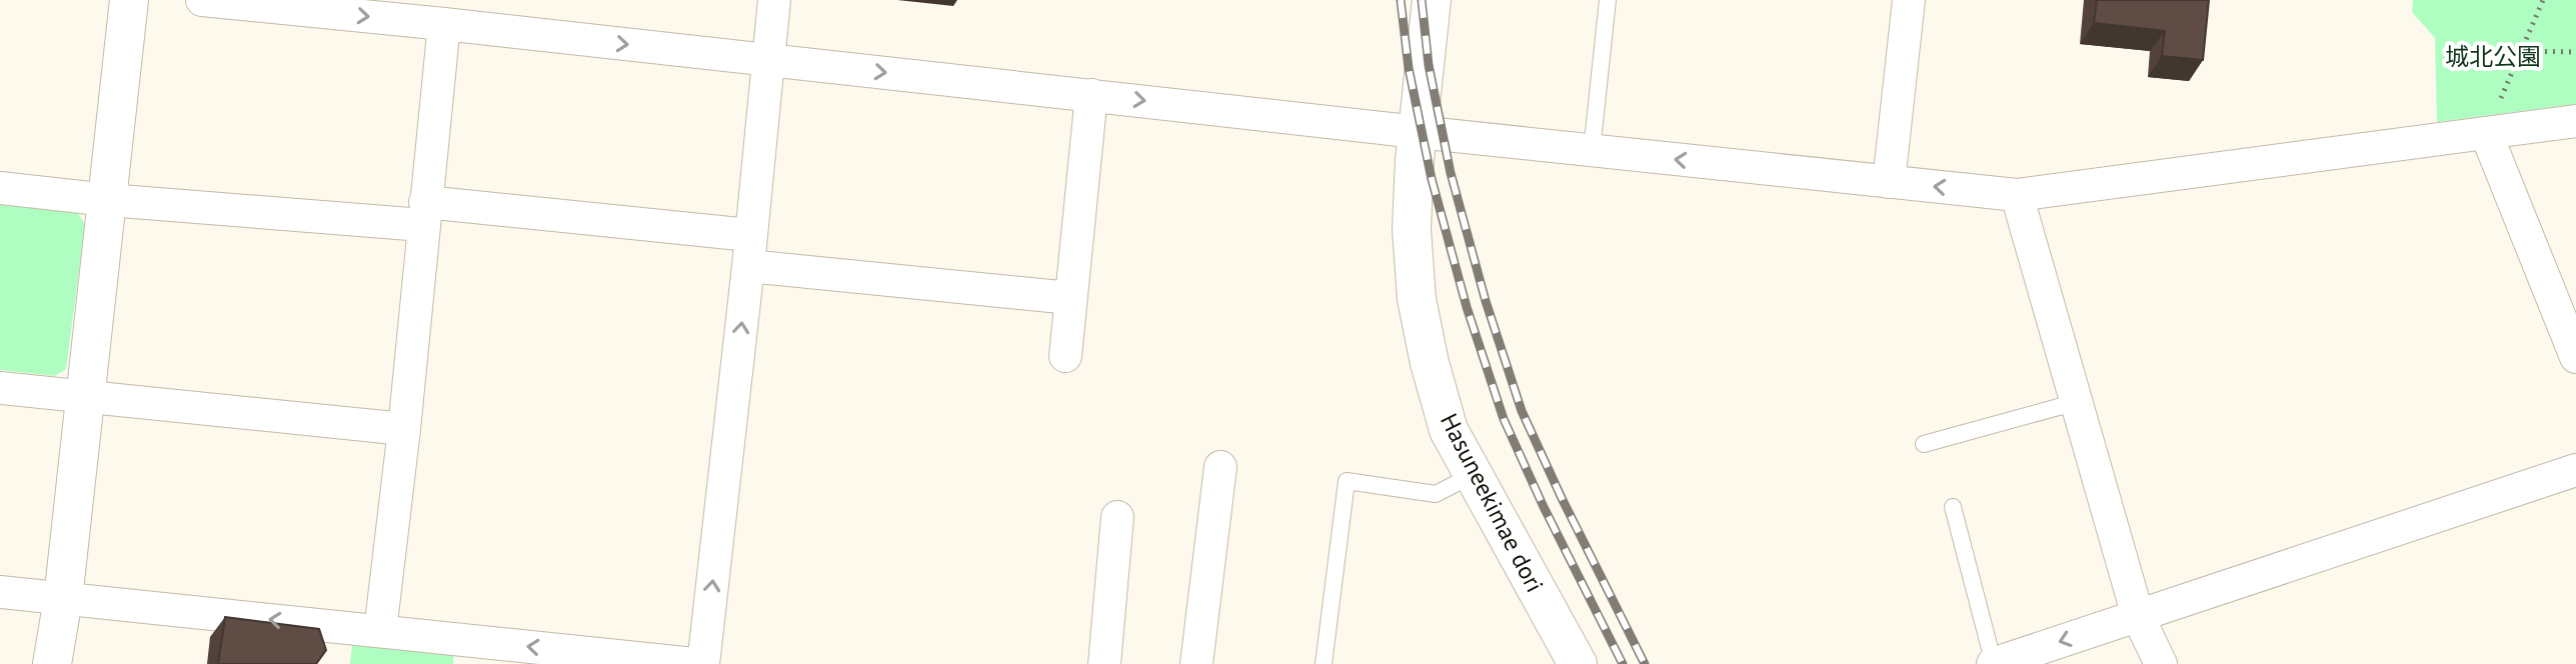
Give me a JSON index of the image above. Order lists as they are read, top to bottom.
{
  "streets": {
    "street": ["Hasuneekimae dori"]
  },
  "parks": ["城北公園"]
}
